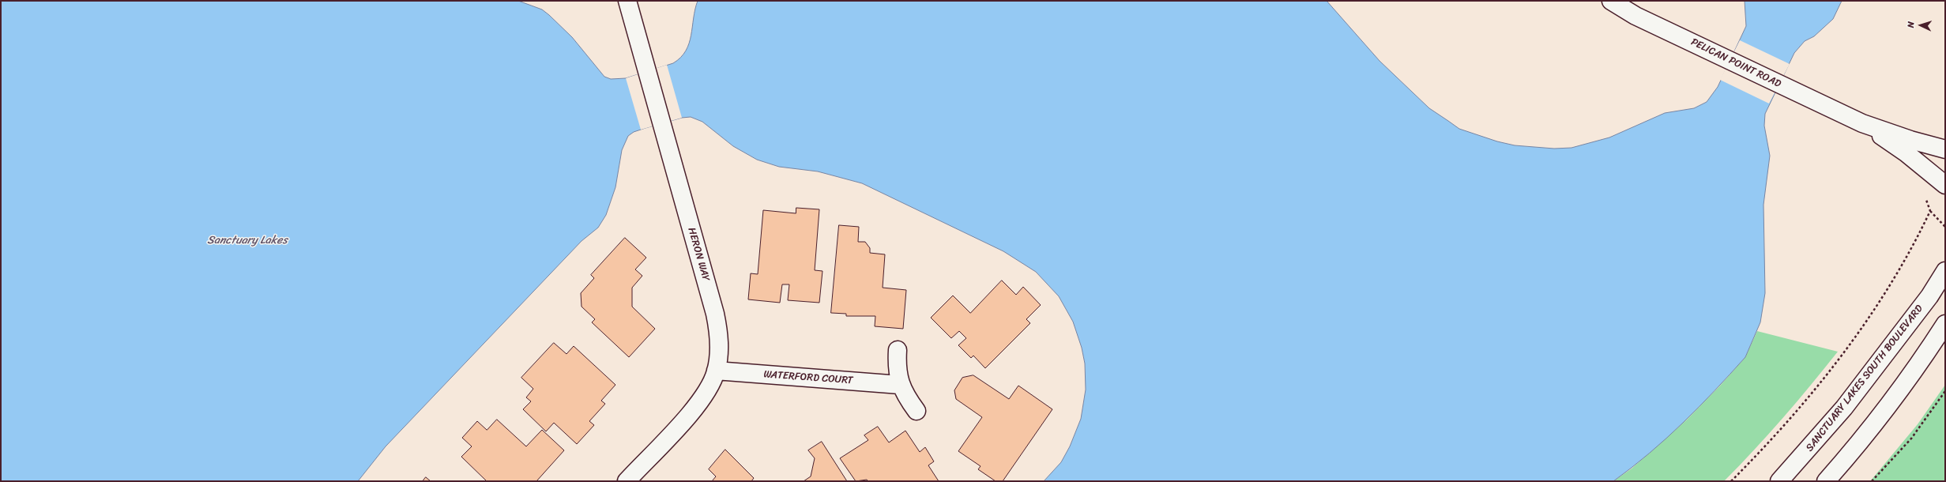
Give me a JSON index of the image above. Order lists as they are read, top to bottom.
{
  "streets": {
    "street": [
      "PELICAN POINT ROAD",
      "HERON WAY",
      "WATERFORD COURT",
      "SANCTUARY LAKES SOUTH BOULEVARD"
    ]
  },
  "crossings": [
    ["HERON WAY", "WATERFORD COURT"]
  ],
  "water": ["Sanctuary Lakes"],
  "north": "left"
}
